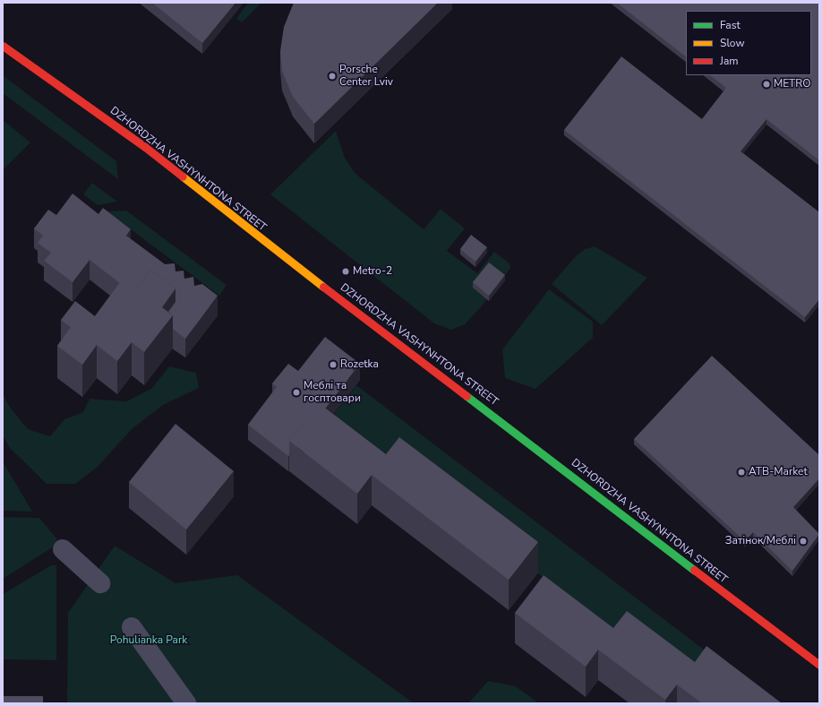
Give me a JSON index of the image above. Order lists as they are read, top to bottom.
{
  "streets": {
    "main road": ["DZHORDZHA VASHYNHTONA STREET"]
  },
  "parks": ["Pohulianka Park"],
  "places": [
    "Porsche Center Lviv",
    "METRO",
    "Metro-2",
    "Rozetka",
    "Меблі та госптовари",
    "ATB-Market",
    "Затінок/Меблі"
  ],
  "legend": ["Fast", "Slow", "Jam"]
}
